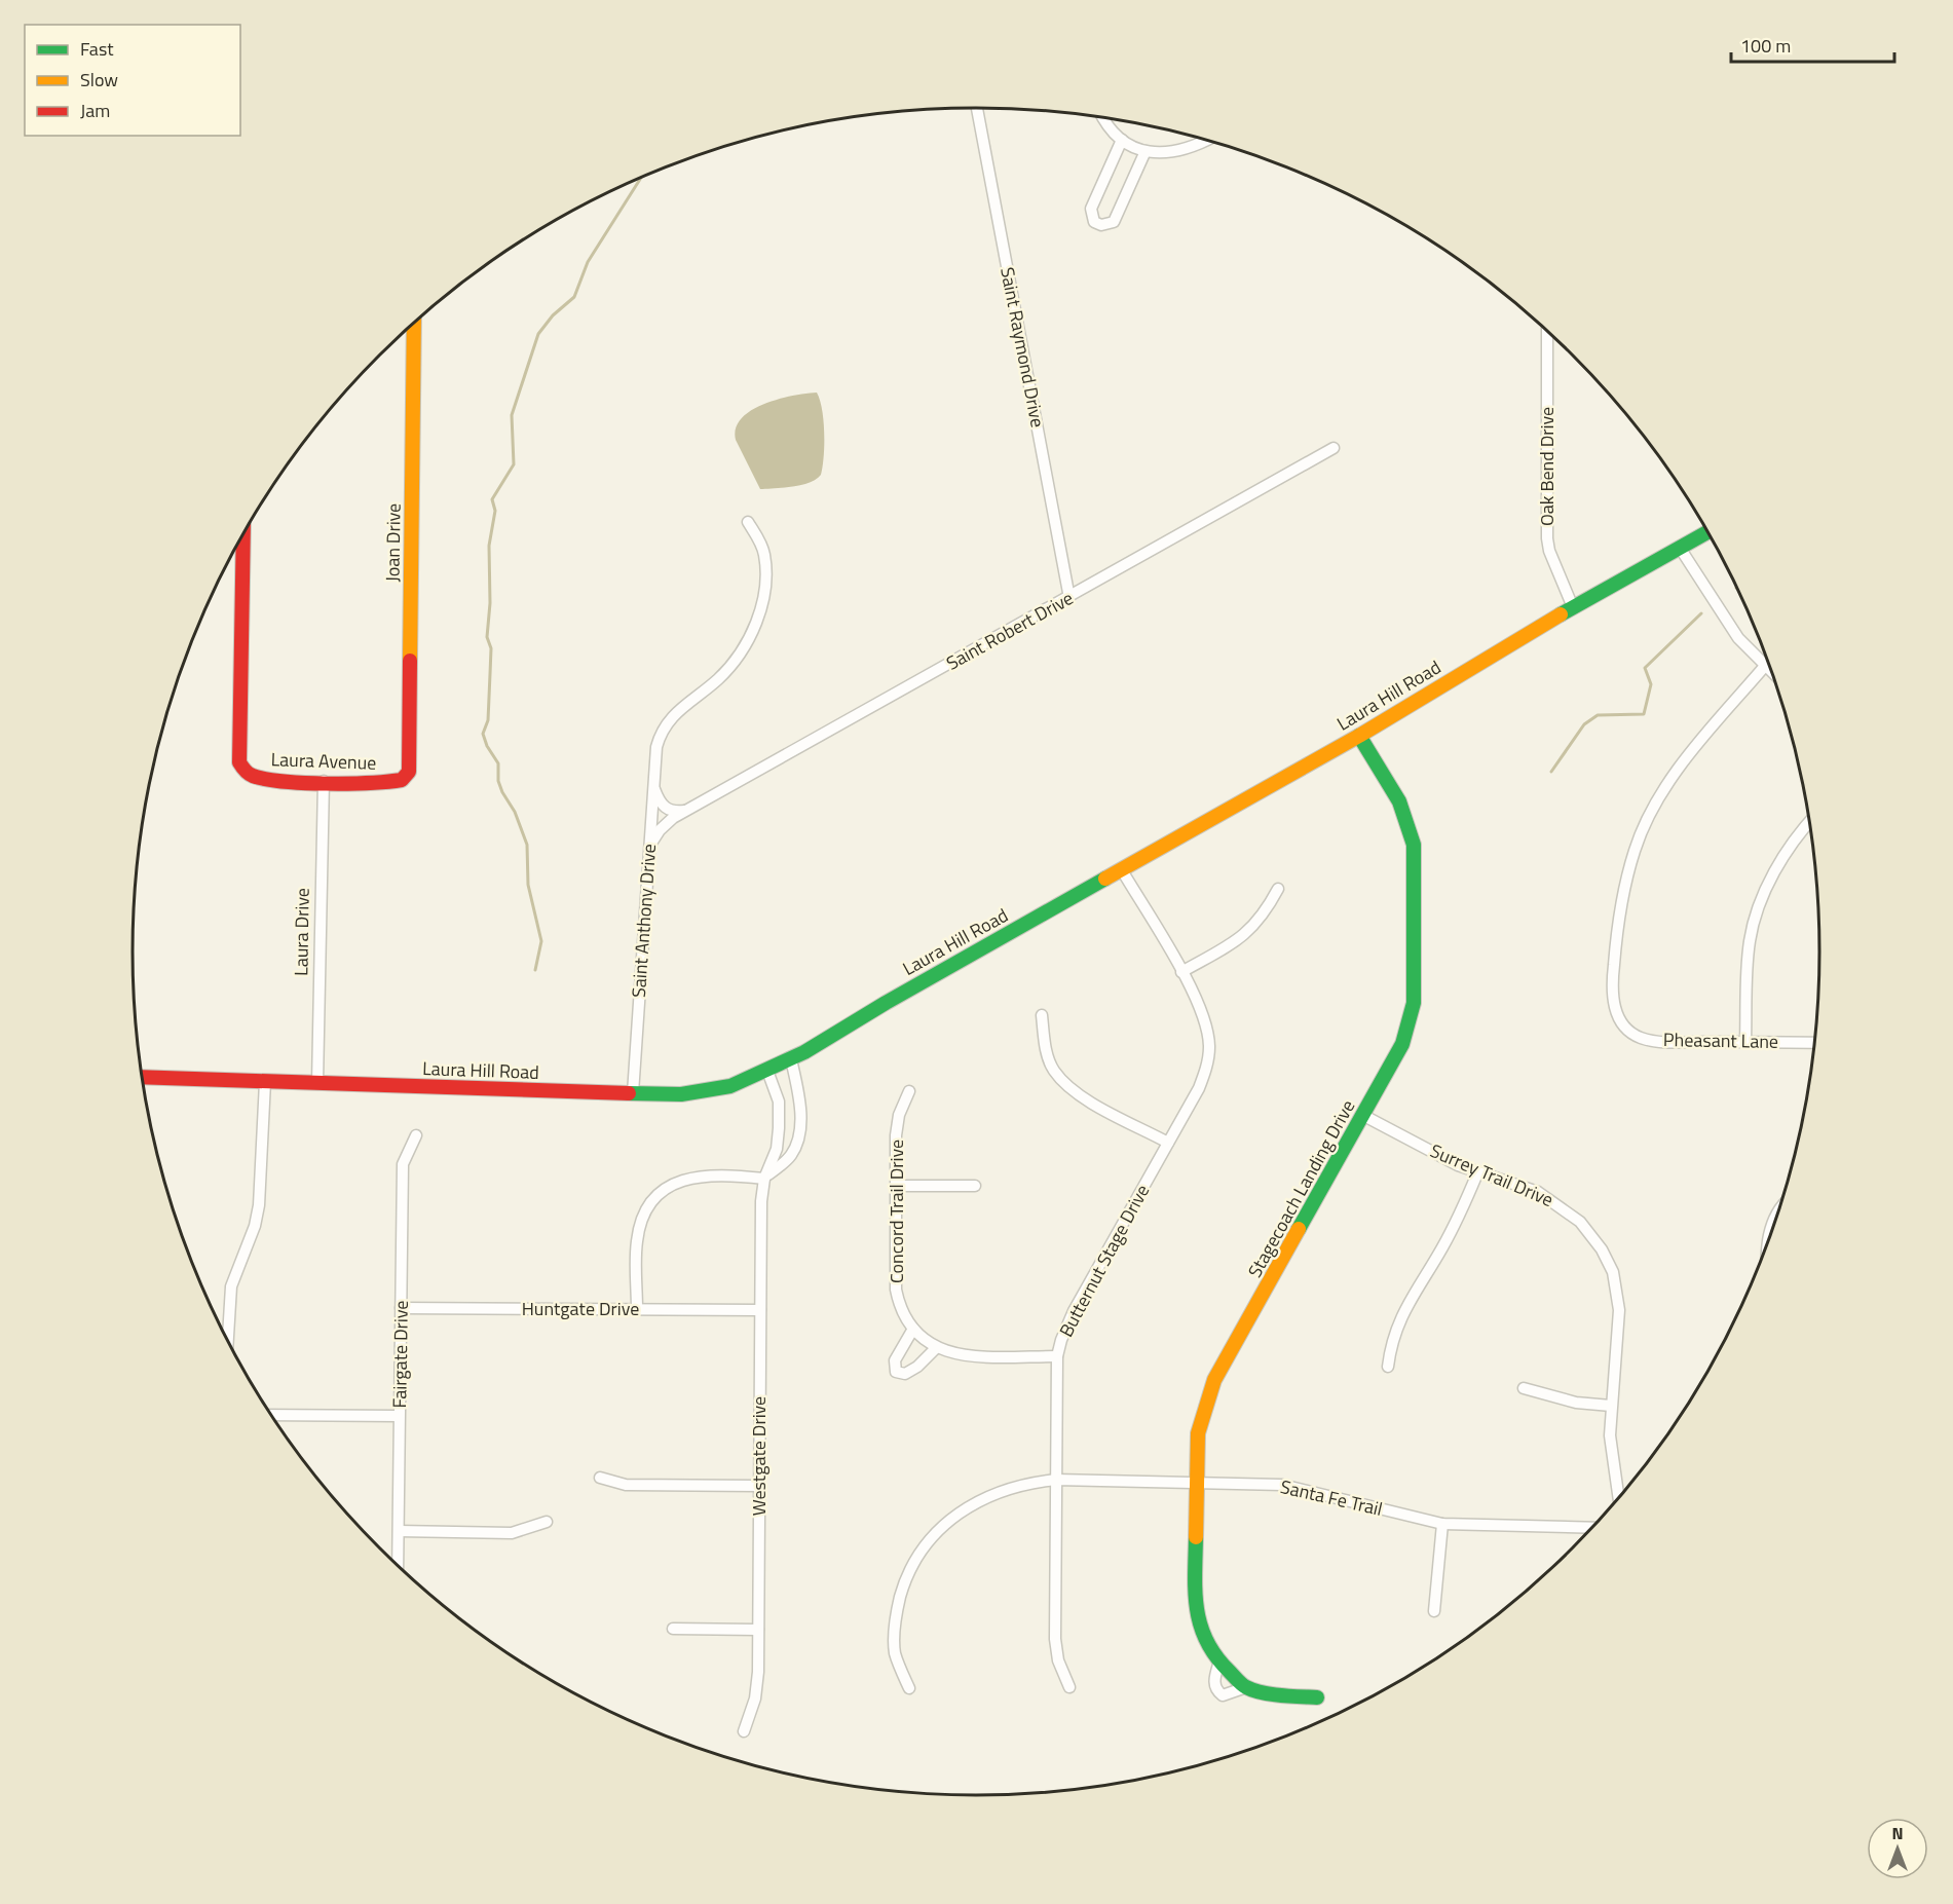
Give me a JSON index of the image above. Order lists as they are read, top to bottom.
{
  "streets": {
    "street": [
      "Saint Raymond Drive",
      "Oak Bend Drive",
      "Joan Drive",
      "Saint Robert Drive",
      "Laura Hill Road",
      "Laura Avenue",
      "Saint Anthony Drive",
      "Laura Drive",
      "Pheasant Lane",
      "Surrey Trail Drive",
      "Stagecoach Landing Drive",
      "Concord Trail Drive",
      "Butternut Stage Drive",
      "Huntgate Drive",
      "Fairgate Drive",
      "Westgate Drive",
      "Santa Fe Trail"
    ]
  },
  "crossings": [
    ["Saint Raymond Drive", "Saint Robert Drive"],
    ["Oak Bend Drive", "Laura Hill Road"],
    ["Joan Drive", "Laura Avenue"],
    ["Saint Robert Drive", "Saint Anthony Drive"],
    ["Laura Hill Road", "Saint Anthony Drive"],
    ["Laura Hill Road", "Laura Drive"],
    ["Laura Hill Road", "Stagecoach Landing Drive"],
    ["Laura Hill Road", "Butternut Stage Drive"],
    ["Laura Hill Road", "Westgate Drive"],
    ["Laura Avenue", "Laura Drive"],
    ["Surrey Trail Drive", "Stagecoach Landing Drive"],
    ["Stagecoach Landing Drive", "Santa Fe Trail"],
    ["Concord Trail Drive", "Butternut Stage Drive"],
    ["Butternut Stage Drive", "Santa Fe Trail"],
    ["Huntgate Drive", "Fairgate Drive"],
    ["Huntgate Drive", "Westgate Drive"]
  ],
  "legend": ["Fast", "Slow", "Jam"],
  "scale_bar": "100 m",
  "north": "top"
}
